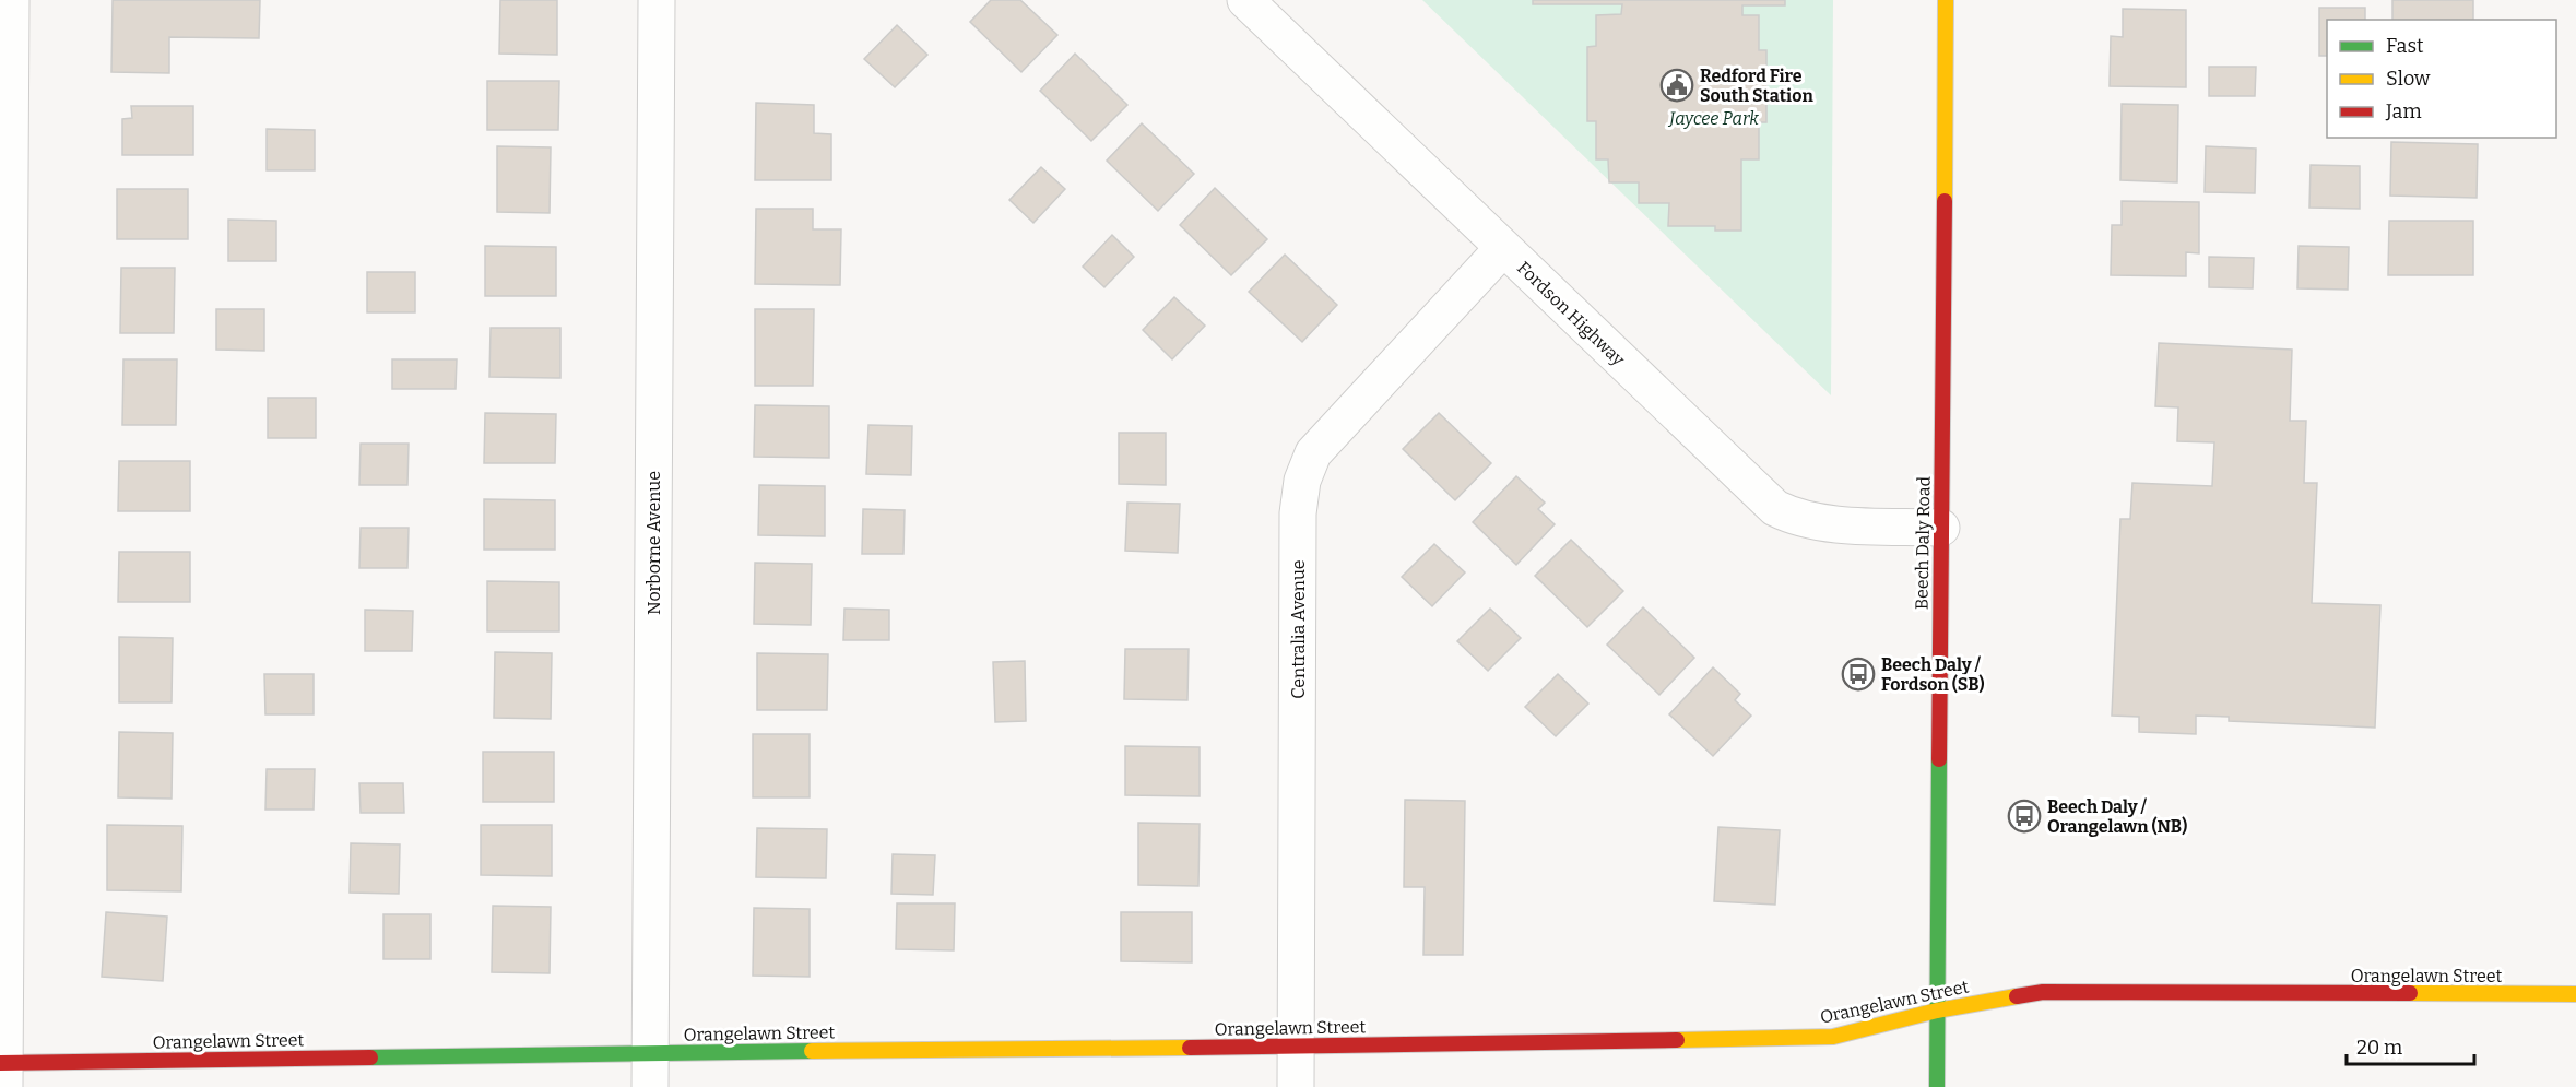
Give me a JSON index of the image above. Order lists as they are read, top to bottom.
{
  "streets": {
    "street": [
      "Fordson Highway",
      "Norborne Avenue",
      "Beech Daly Road",
      "Centralia Avenue",
      "Orangelawn Street"
    ]
  },
  "crossings": [
    ["Fordson Highway", "Beech Daly Road"],
    ["Fordson Highway", "Centralia Avenue"],
    ["Norborne Avenue", "Orangelawn Street"],
    ["Beech Daly Road", "Orangelawn Street"],
    ["Centralia Avenue", "Orangelawn Street"]
  ],
  "parks": ["Jaycee Park"],
  "places": {
    "public building": ["Redford Fire South Station"],
    "bus stop": ["Beech Daly / Fordson (SB)", "Beech Daly / Orangelawn (NB)"]
  },
  "legend": ["Fast", "Slow", "Jam"],
  "scale_bar": "20 m"
}
